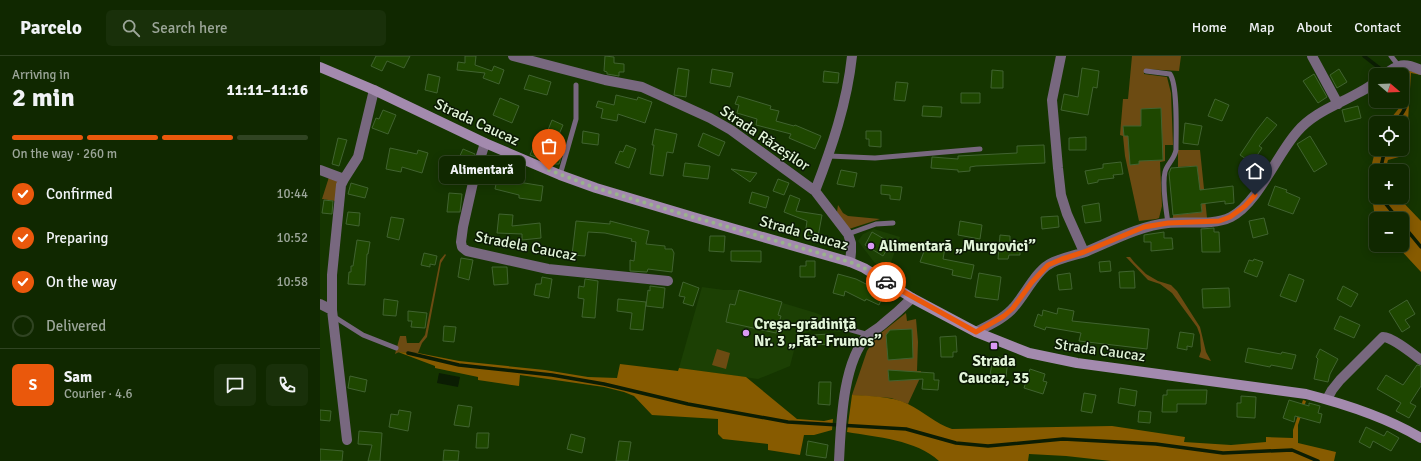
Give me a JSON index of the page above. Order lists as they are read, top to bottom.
{
  "streets": {
    "street": ["Strada Caucaz", "Strada Răzeșilor", "Stradela Caucaz"]
  },
  "crossings": [
    ["Strada Caucaz", "Strada Răzeșilor"],
    ["Strada Caucaz", "Stradela Caucaz"]
  ],
  "places": {
    "other": ["Alimentară", "Alimentară „Murgovici”", "Creşa-grădiniţă Nr. 3 „Făt- Frumos”"],
    "transit": ["Strada Caucaz, 35"]
  },
  "north": "right",
  "page": {
    "header": "Parcelo",
    "search": "Search here",
    "nav": [
      "Home",
      "Map",
      "About",
      "Contact"
    ],
    "heading": ["2 min", "Arriving in", "11:11–11:16"],
    "panel": ["Sam", "Courier · 4.6"],
    "map_buttons": ["+", "−"],
    "bar": "On the way · 260 m",
    "bubble": "Alimentară",
    "list": [
      ["Confirmed", "10:44"],
      ["Preparing", "10:52"],
      ["On the way", "10:58"],
      "Delivered"
    ],
    "round": "S"
  }
}
